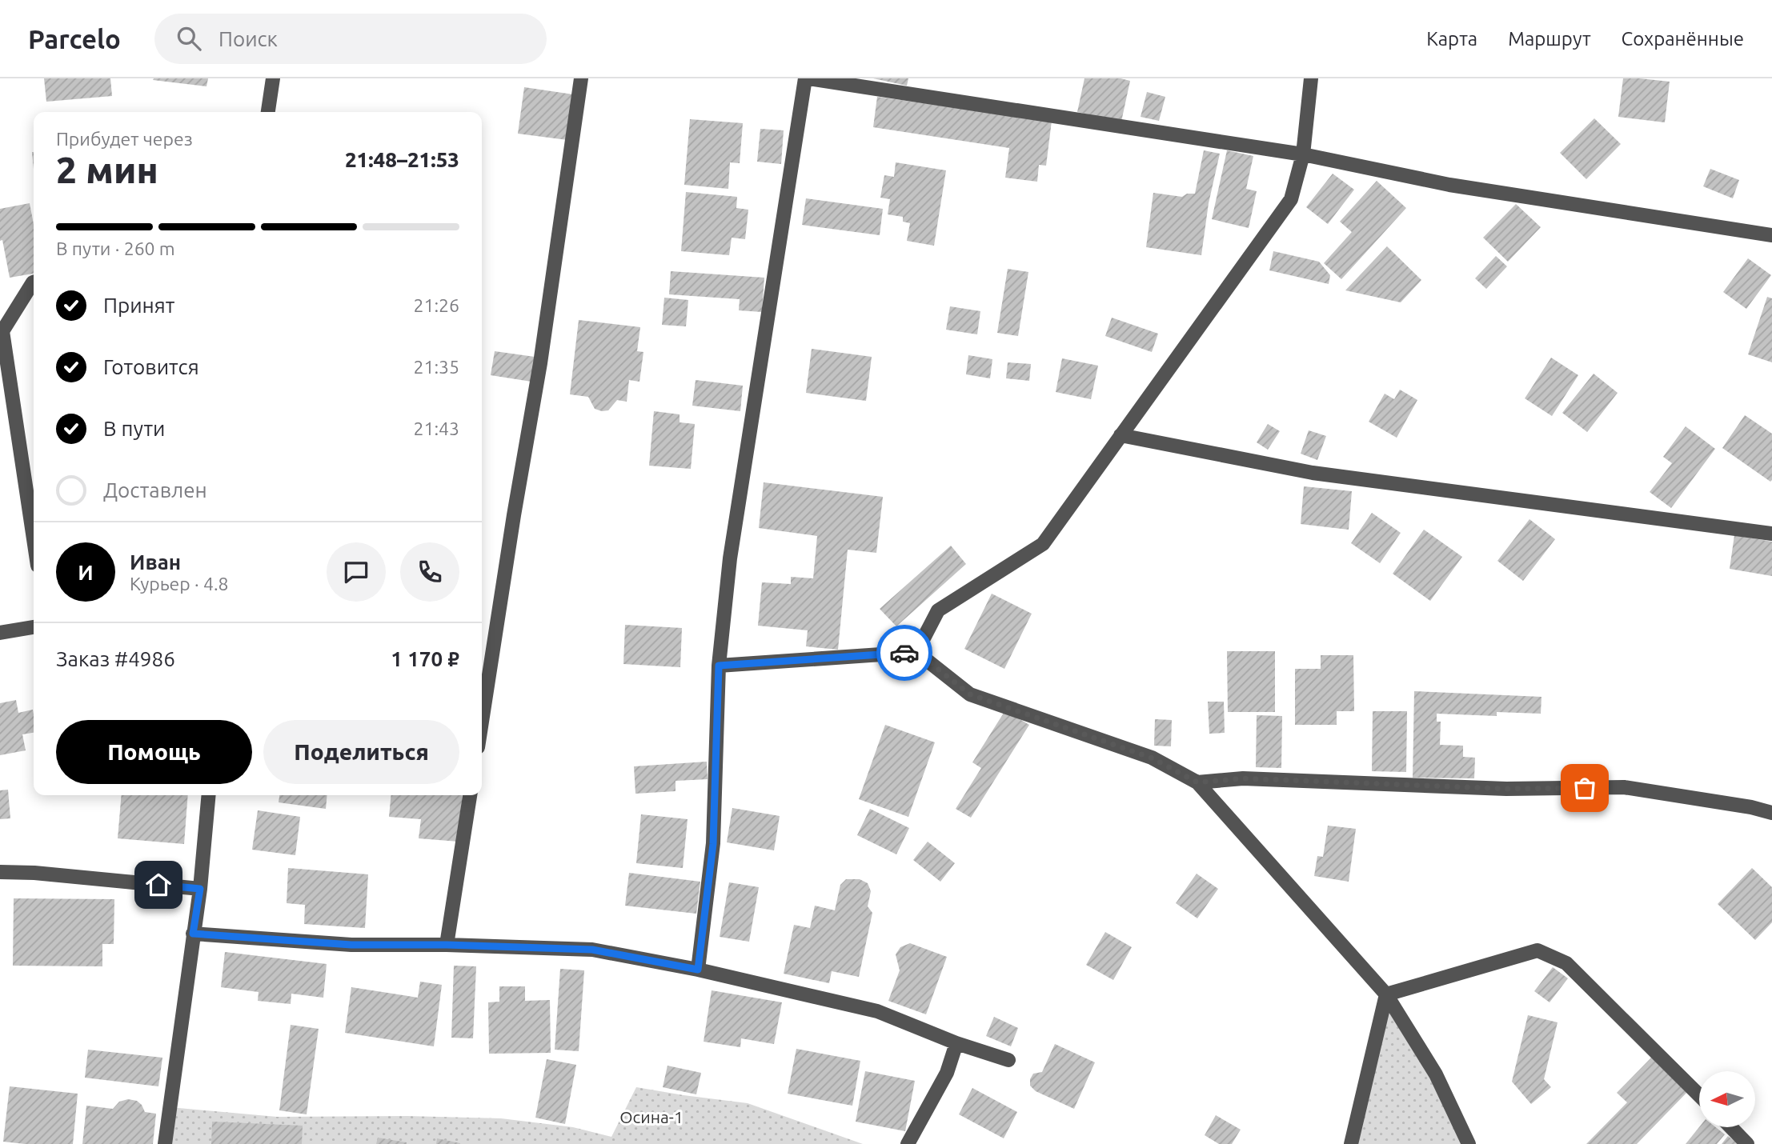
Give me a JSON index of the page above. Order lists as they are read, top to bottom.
{
  "parks": ["Осина-1"],
  "north": "left",
  "page": {
    "header": "Parcelo",
    "search": "Поиск",
    "nav": ["Карта", "Маршрут", "Сохранённые"],
    "heading": ["2 мин", "Прибудет через", "21:48–21:53"],
    "panel": [
      "Иван",
      "Курьер · 4.8",
      "Заказ #4986",
      "1 170 ₽"
    ],
    "bar": "В пути · 260 m",
    "list": [
      ["Принят", "21:26"],
      ["Готовится", "21:35"],
      ["В пути", "21:43"],
      "Доставлен"
    ],
    "round": "И",
    "buttons": ["Помощь", "Поделиться"]
  }
}
